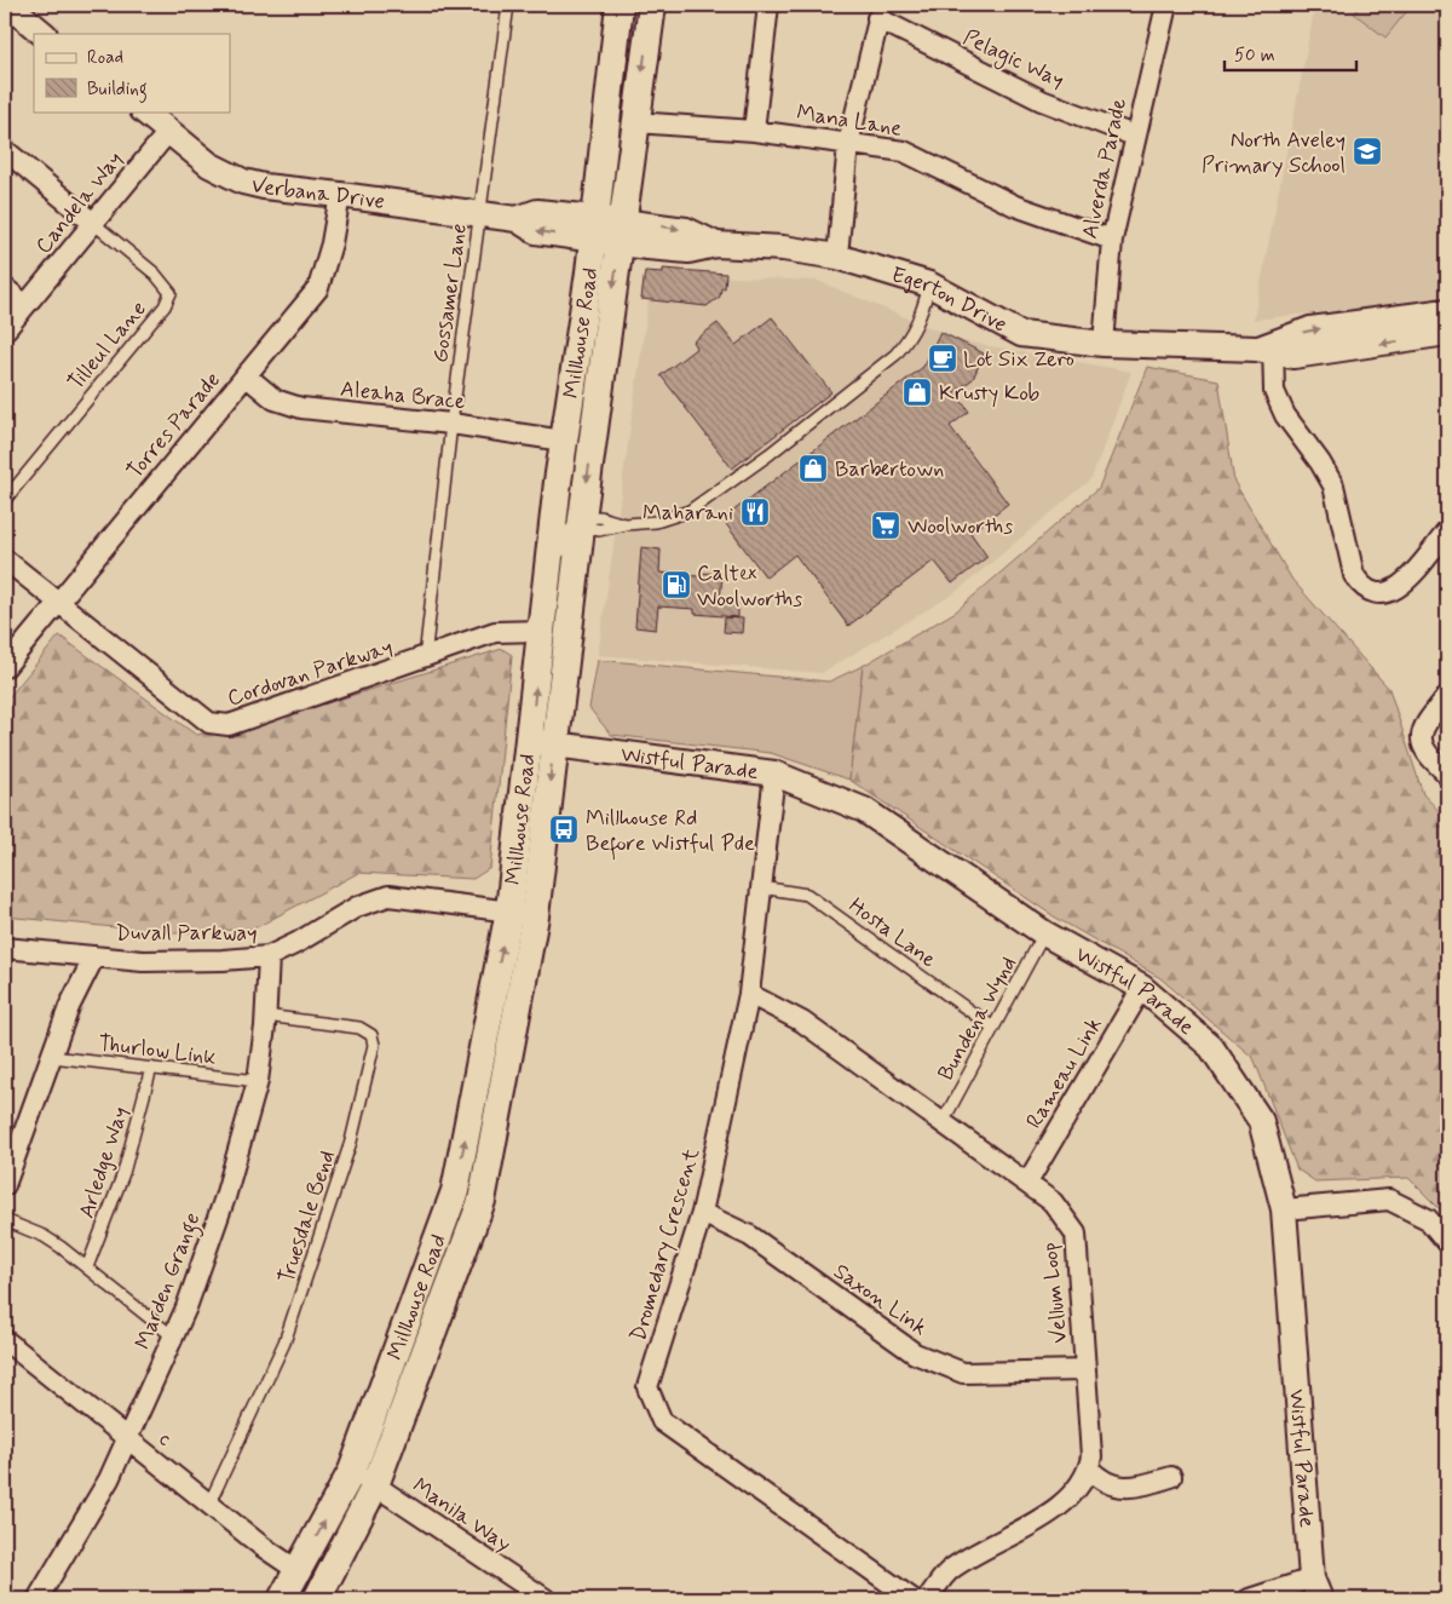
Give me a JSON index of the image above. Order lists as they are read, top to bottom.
{
  "streets": {
    "main road": ["Millhouse Road"],
    "street": [
      "Pelagic Way",
      "Mana Lane",
      "Alverda Parade",
      "Verbana Drive",
      "Candela Way",
      "Egerton Drive",
      "Aleaha Brace",
      "Torres Parade",
      "Cordovan Parkway",
      "Wistful Parade",
      "Duvall Parkway",
      "Rameau Link",
      "Dromedary Crescent",
      "Marden Grange",
      "Vellum Loop",
      "Saxon Link",
      "c",
      "Manila Way"
    ],
    "lane": [
      "Gossamer Lane",
      "Tilleul Lane",
      "Hosta Lane",
      "Bundena Wynd",
      "Thurlow Link",
      "Arledge Way",
      "Truesdale Bend"
    ]
  },
  "crossings": [
    ["Pelagic Way", "Alverda Parade"],
    ["Mana Lane", "Alverda Parade"],
    ["Mana Lane", "Millhouse Road"],
    ["Alverda Parade", "Egerton Drive"],
    ["Verbana Drive", "Candela Way"],
    ["Verbana Drive", "Gossamer Lane"],
    ["Verbana Drive", "Egerton Drive"],
    ["Verbana Drive", "Millhouse Road"],
    ["Verbana Drive", "Torres Parade"],
    ["Candela Way", "Tilleul Lane"],
    ["Gossamer Lane", "Aleaha Brace"],
    ["Gossamer Lane", "Cordovan Parkway"],
    ["Egerton Drive", "Millhouse Road"],
    ["Millhouse Road", "Aleaha Brace"],
    ["Millhouse Road", "Cordovan Parkway"],
    ["Millhouse Road", "Wistful Parade"],
    ["Millhouse Road", "Duvall Parkway"],
    ["Millhouse Road", "c"],
    ["Millhouse Road", "Manila Way"],
    ["Aleaha Brace", "Torres Parade"],
    ["Torres Parade", "Cordovan Parkway"],
    ["Wistful Parade", "Bundena Wynd"],
    ["Wistful Parade", "Rameau Link"],
    ["Wistful Parade", "Dromedary Crescent"],
    ["Duvall Parkway", "Marden Grange"],
    ["Hosta Lane", "Bundena Wynd"],
    ["Hosta Lane", "Dromedary Crescent"],
    ["Bundena Wynd", "Vellum Loop"],
    ["Thurlow Link", "Arledge Way"],
    ["Thurlow Link", "Marden Grange"],
    ["Rameau Link", "Vellum Loop"],
    ["Truesdale Bend", "Marden Grange"],
    ["Truesdale Bend", "c"],
    ["Dromedary Crescent", "Vellum Loop"],
    ["Dromedary Crescent", "Saxon Link"],
    ["Marden Grange", "c"],
    ["Vellum Loop", "Saxon Link"]
  ],
  "places": {
    "school or university": ["North Aveley Primary School"],
    "cafe": ["Lot Six Zero"],
    "shop": ["Krusty Kob", "Barbertown"],
    "restaurant": ["Maharani"],
    "supermarket": ["Woolworths"],
    "fuel station": ["Caltex Woolworths"],
    "bus stop": ["Millhouse Rd Before Wistful Pde"]
  },
  "legend": ["Road", "Building"],
  "scale_bar": "50 m"
}
